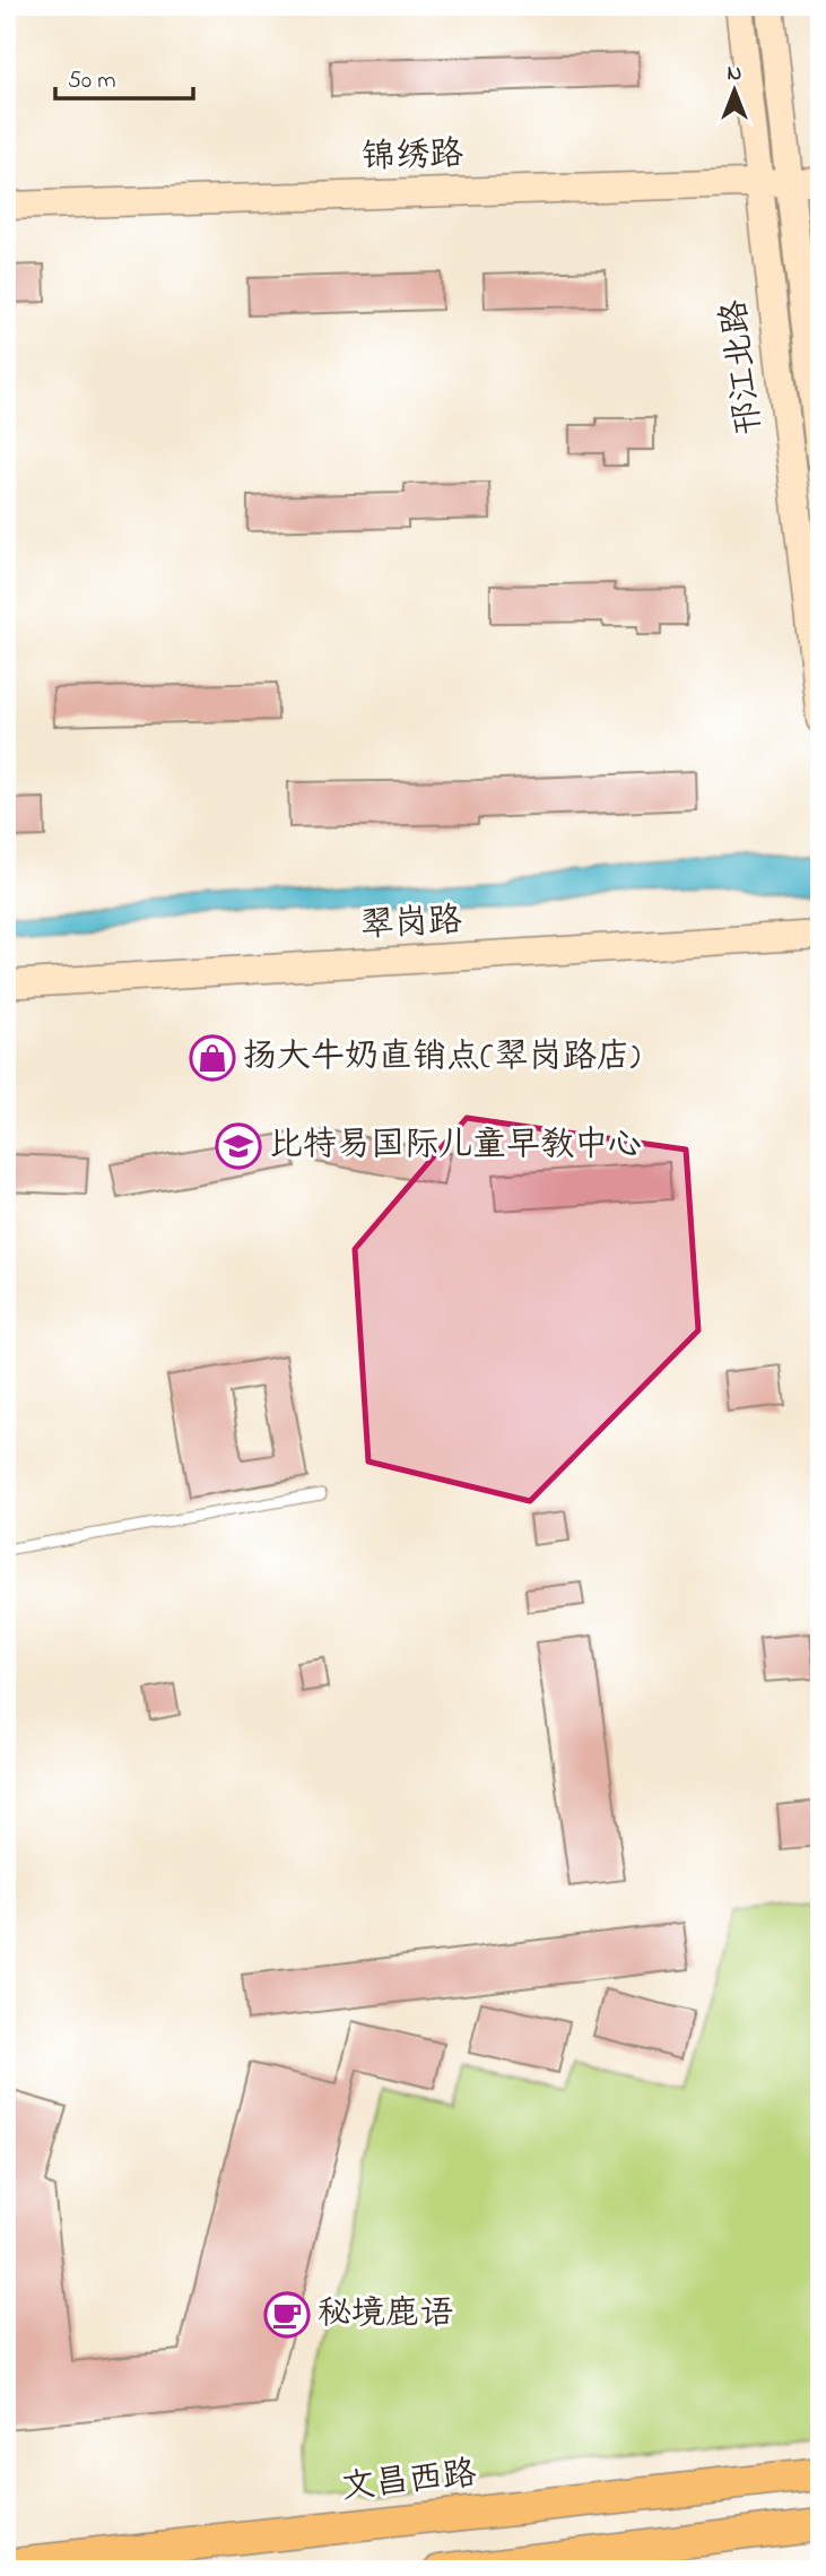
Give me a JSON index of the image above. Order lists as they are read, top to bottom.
{
  "streets": {
    "main road": ["文昌西路"],
    "street": ["锦绣路", "邗江北路", "翠岗路"]
  },
  "crossings": [
    ["锦绣路", "邗江北路"]
  ],
  "places": {
    "shop": ["扬大牛奶直销点(翠岗路店)"],
    "school or university": ["比特易国际儿童早教中心"],
    "cafe": ["秘境鹿语"]
  },
  "scale_bar": "50 m",
  "north": "top"
}
